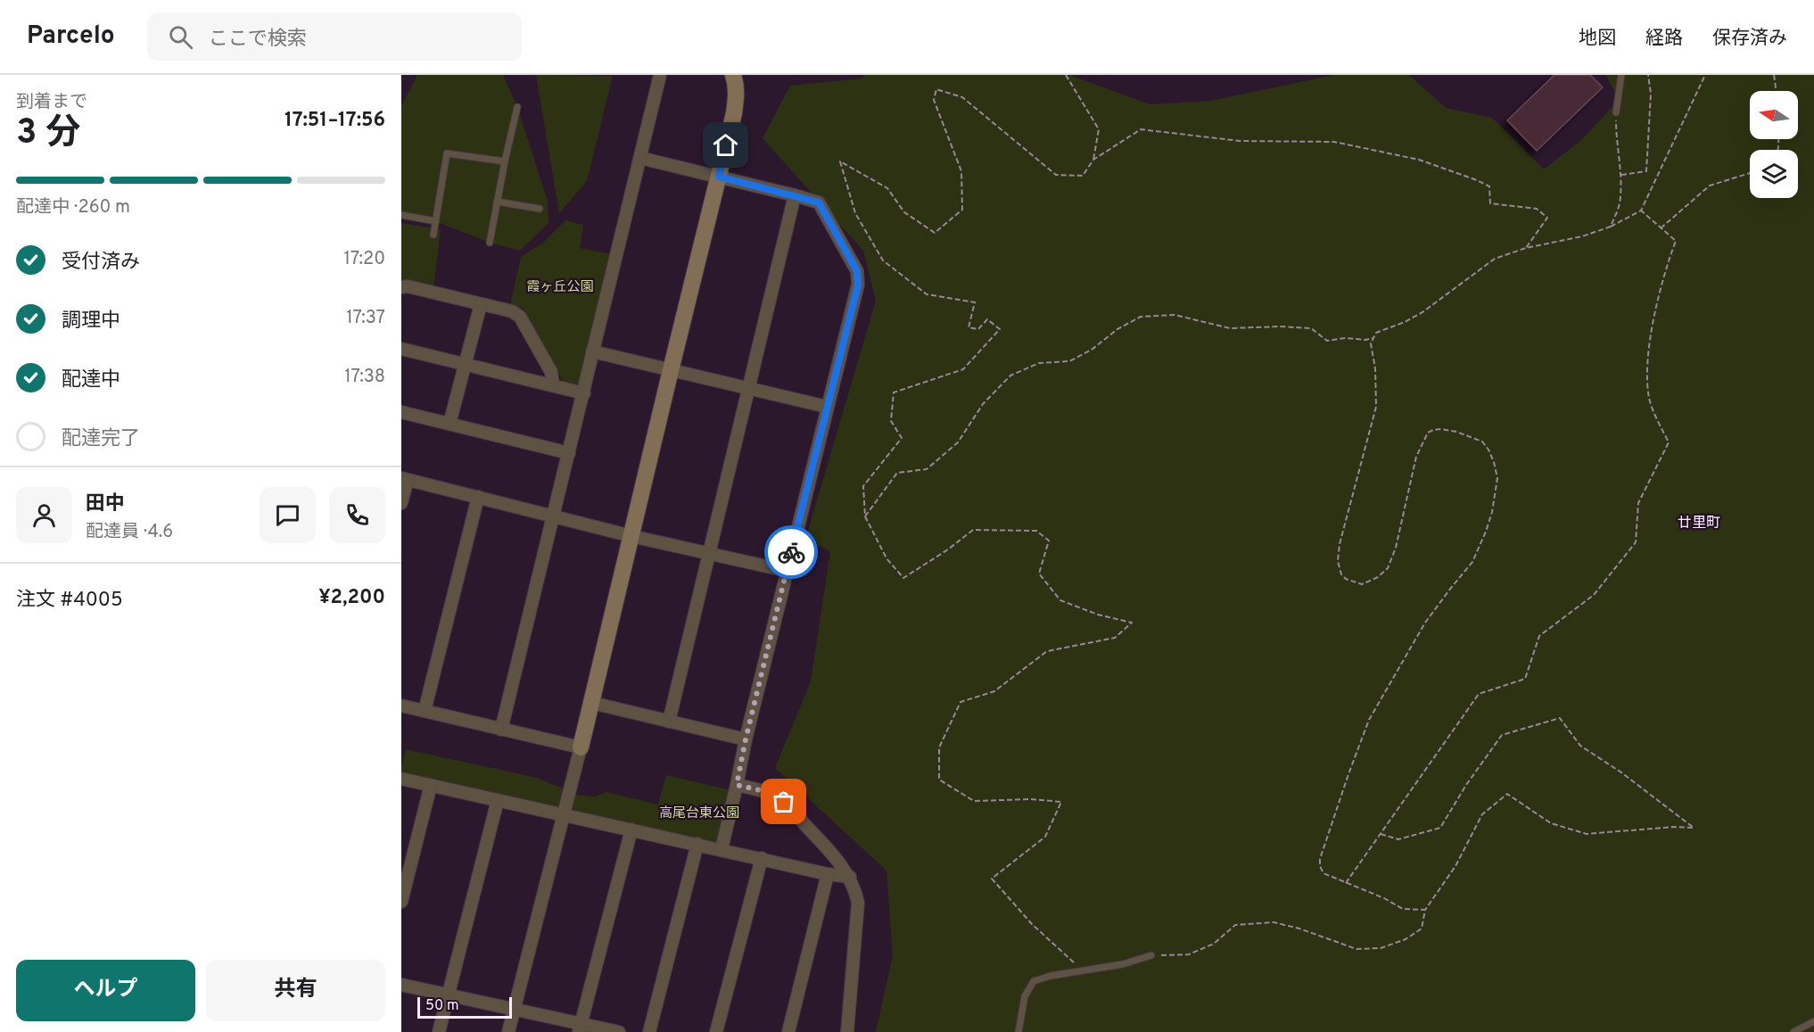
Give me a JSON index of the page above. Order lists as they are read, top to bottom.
{
  "districts": ["廿里町"],
  "parks": ["霞ヶ丘公園", "高尾台東公園"],
  "scale_bar": "50 m",
  "north": "left",
  "page": {
    "header": "Parcelo",
    "search": "ここで検索",
    "nav": ["地図", "経路", "保存済み"],
    "heading": ["3 分", "到着まで", "17:51–17:56"],
    "panel": [
      "田中",
      "配達員 · 4.6",
      "注文 #4005",
      "¥2,200"
    ],
    "bar": "配達中 · 260 m",
    "list": [
      ["受付済み", "17:20"],
      ["調理中", "17:37"],
      ["配達中", "17:38"],
      "配達完了"
    ],
    "buttons": ["ヘルプ", "共有"],
    "scale": "50 m"
  }
}
